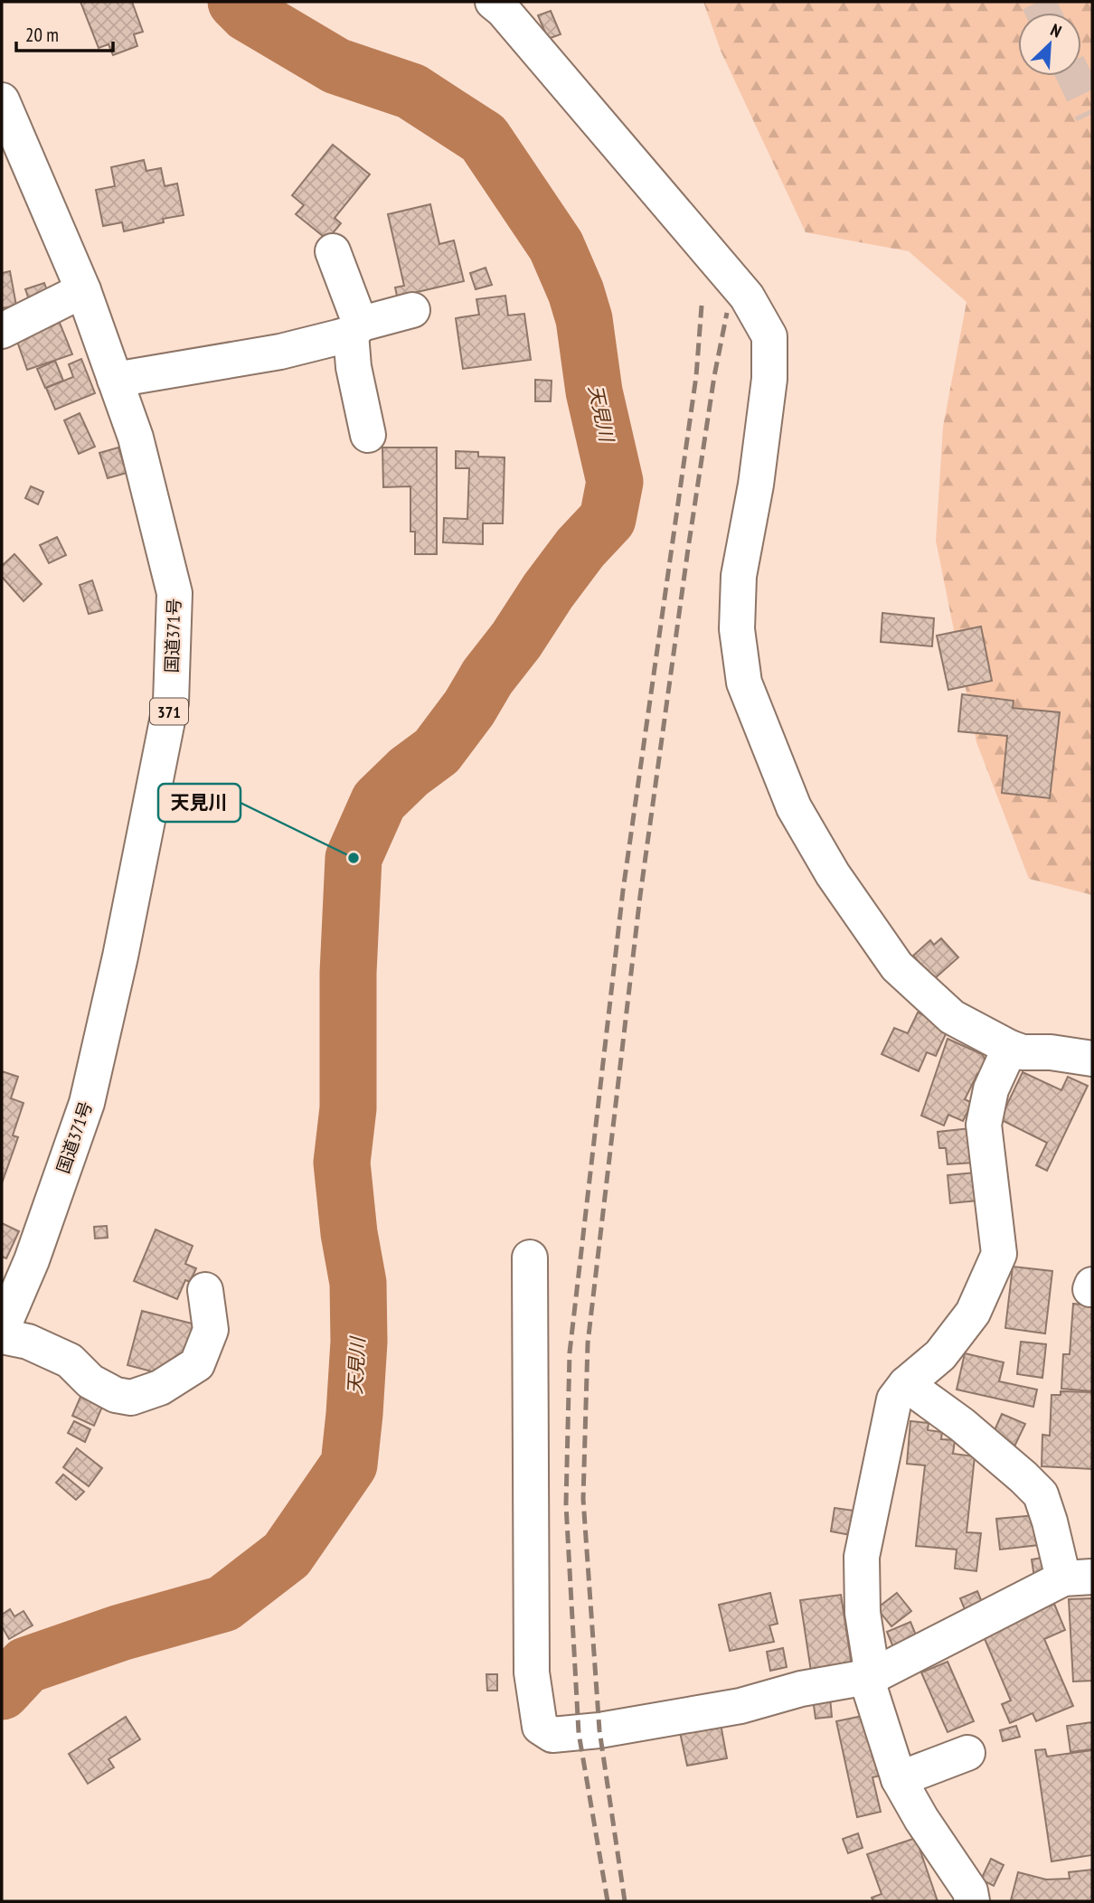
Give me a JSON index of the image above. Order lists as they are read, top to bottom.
{
  "streets": {
    "main road": ["国道371号", "371"]
  },
  "water": ["天見川"],
  "places": ["天見川"],
  "scale_bar": "20 m",
  "north": "top right"
}
